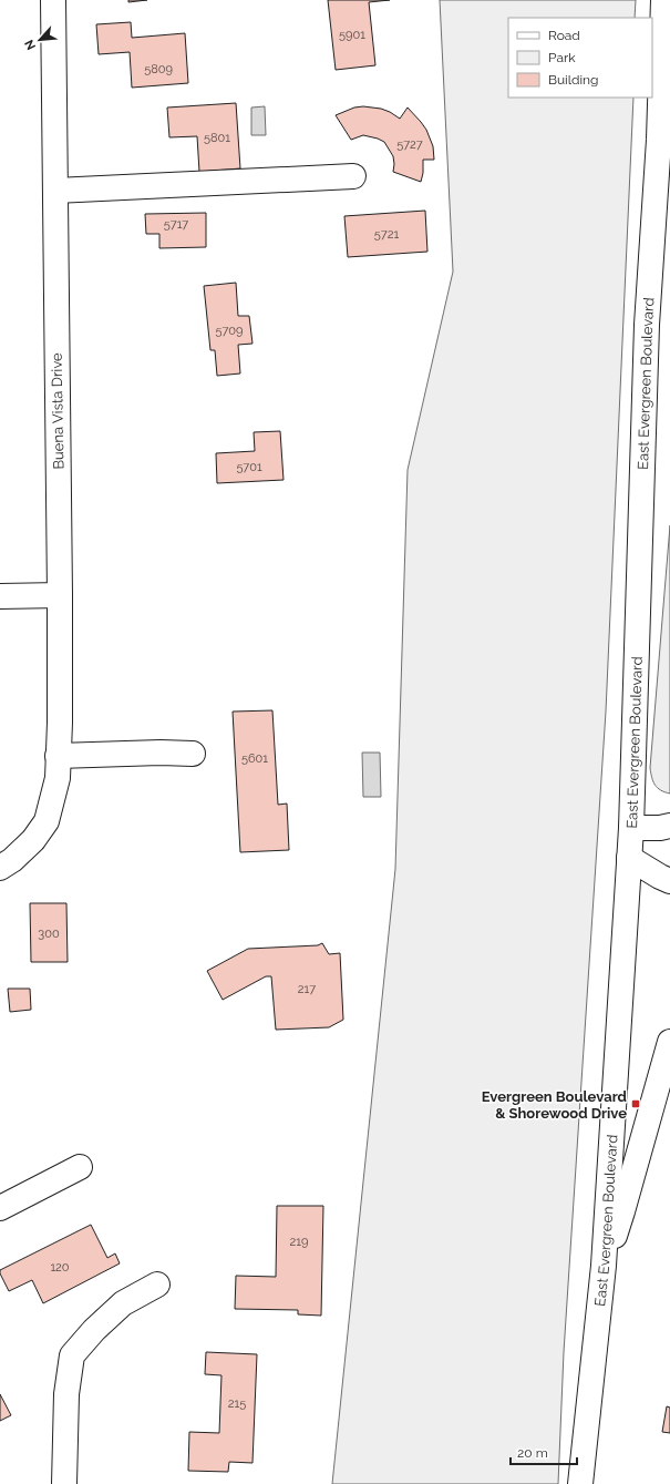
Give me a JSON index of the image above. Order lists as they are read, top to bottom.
{
  "streets": {
    "street": ["East Evergreen Boulevard", "Buena Vista Drive"]
  },
  "places": {
    "transit": ["Evergreen Boulevard & Shorewood Drive"]
  },
  "house_numbers": [
    "5901",
    "5809",
    "5801",
    "5727",
    "5717",
    "5721",
    "5709",
    "5701",
    "5601",
    "300",
    "217",
    "219",
    "120",
    "215"
  ],
  "legend": ["Road", "Park", "Building"],
  "scale_bar": "20 m",
  "north": "bottom left"
}
